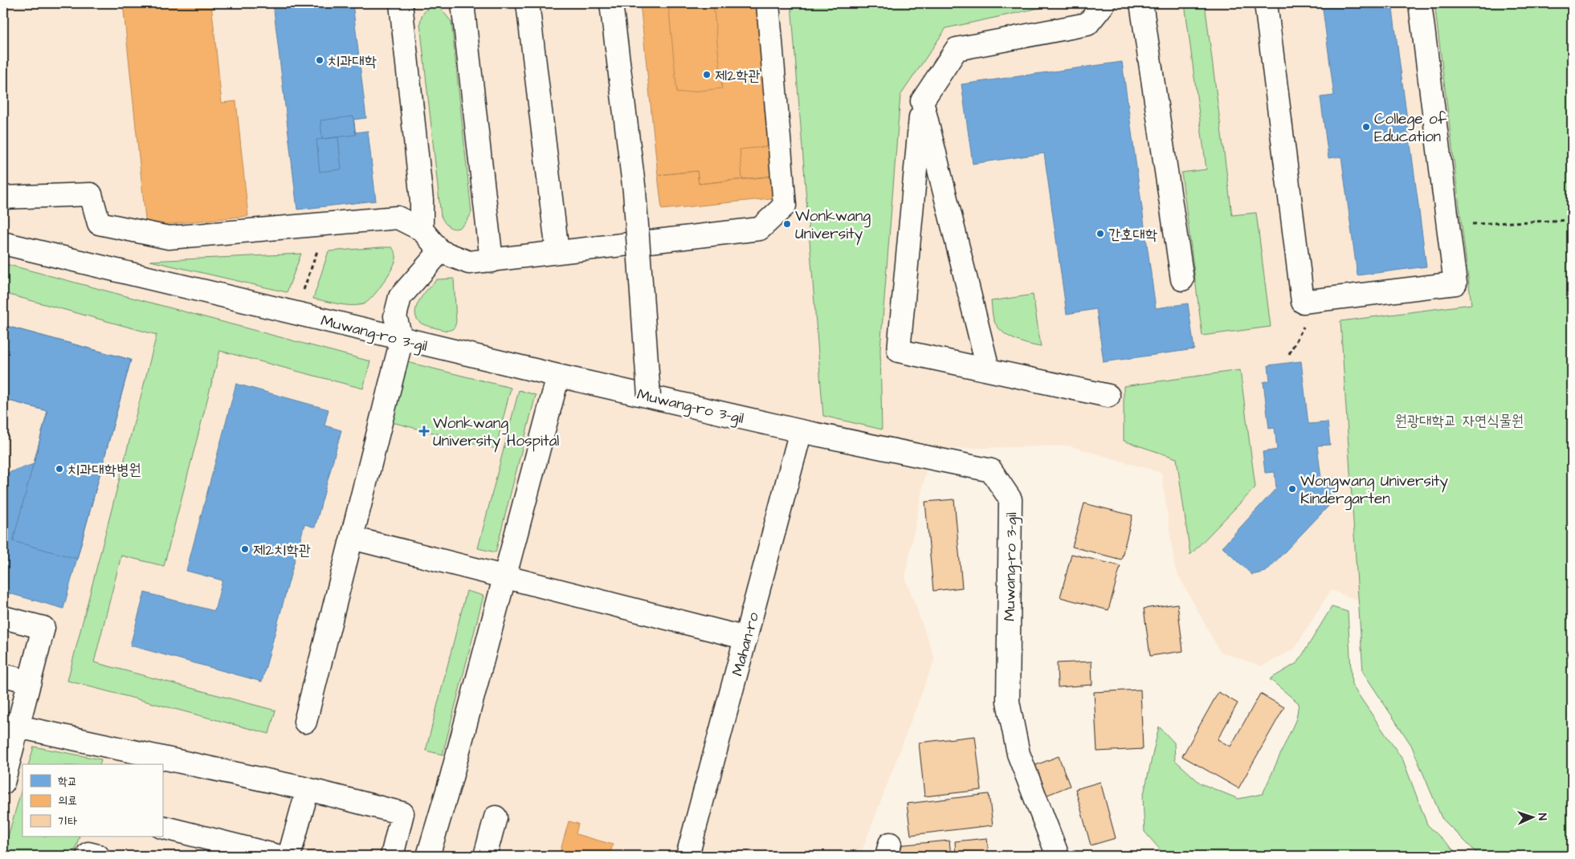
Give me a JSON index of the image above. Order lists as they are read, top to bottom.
{
  "streets": {
    "street": ["Muwang-ro 3-gil", "Mahan-ro"]
  },
  "crossings": [
    ["Muwang-ro 3-gil", "Mahan-ro"]
  ],
  "parks": ["원광대학교 자연식물원"],
  "places": {
    "other": [
      "치과대학",
      "제2학관",
      "College of Education",
      "Wonkwang University",
      "간호대학",
      "치과대학병원",
      "Wongwang University Kindergarten",
      "제2치학관"
    ],
    "health": ["Wonkwang University Hospital"]
  },
  "legend": ["학교", "의료", "기타"],
  "north": "right"
}
